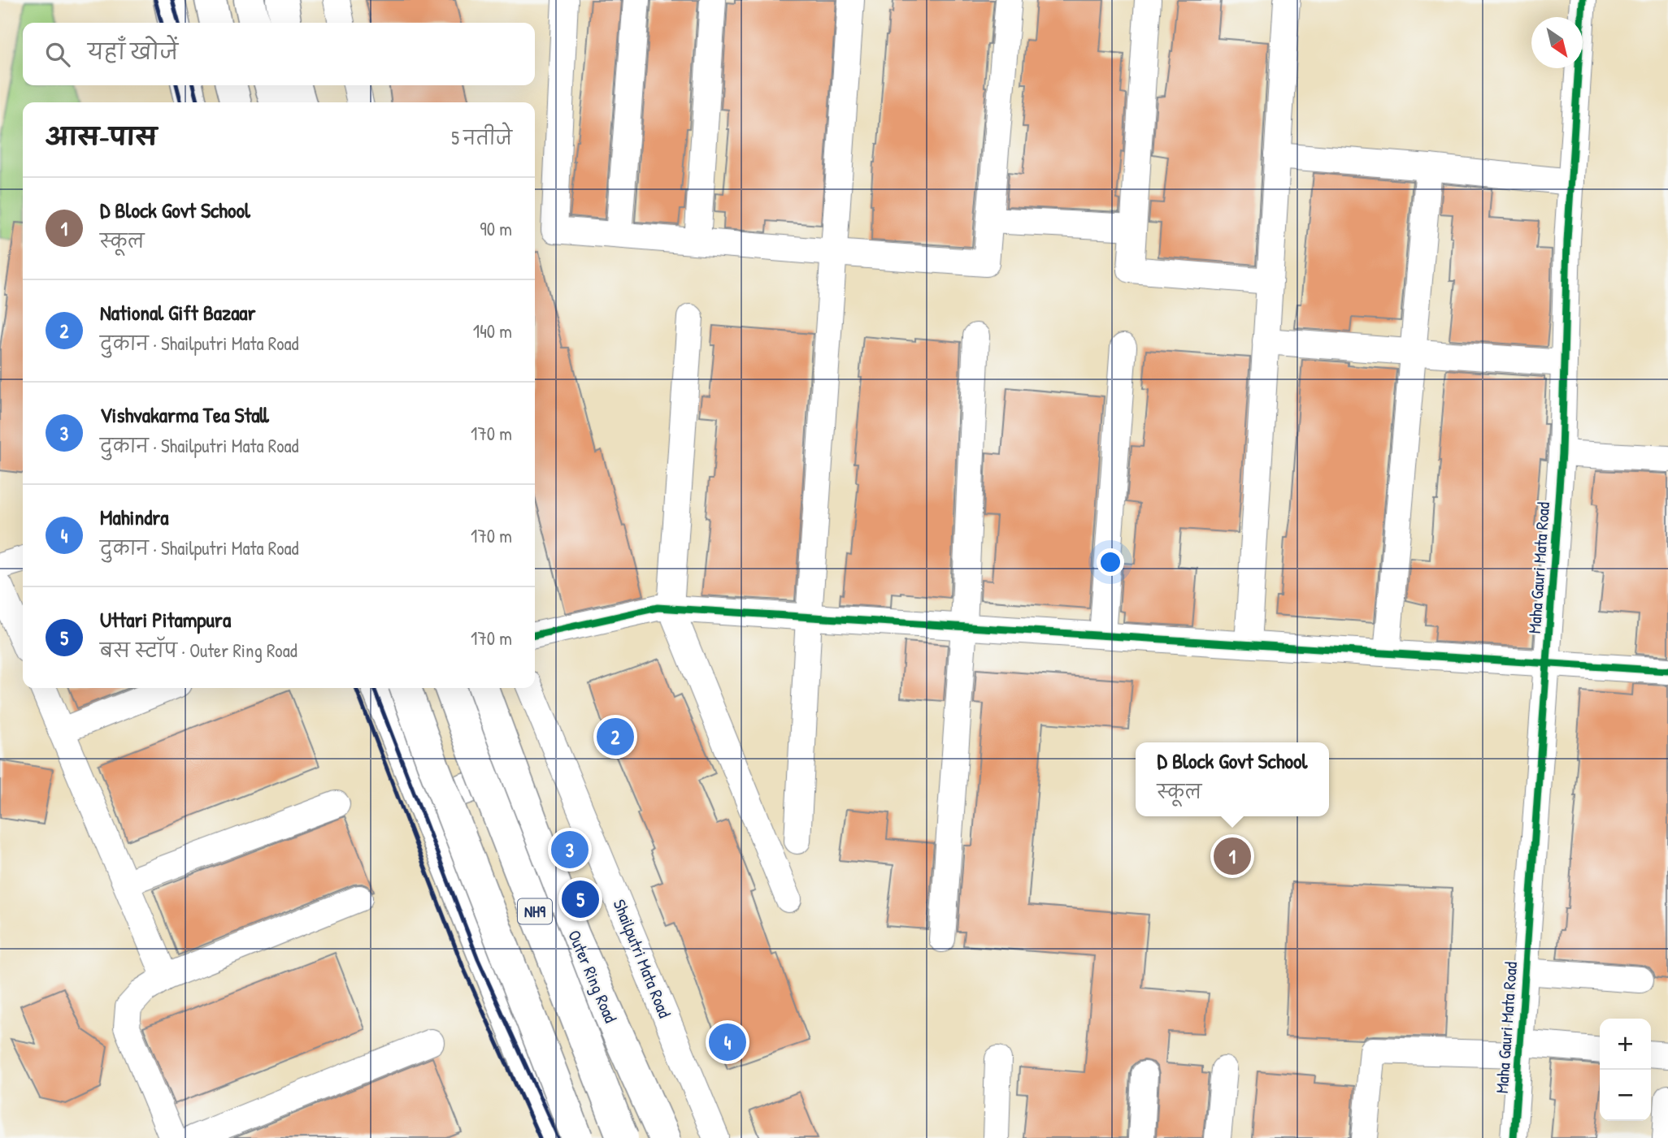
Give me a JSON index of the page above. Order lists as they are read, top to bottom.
{
  "streets": {
    "main road": ["NH9", "Outer Ring Road"],
    "street": ["Maha Gauri Mata Road", "Shailputri Mata Road"]
  },
  "north": "bottom right",
  "page": {
    "search": "यहाँ खोजें",
    "heading": ["आस-पास", "5 नतीजे"],
    "list": [
      {
        "mark": "1",
        "name": "D Block Govt School",
        "note": "स्कूल",
        "value": "90 m"
      },
      {
        "mark": "2",
        "name": "National Gift Bazaar",
        "note": "दुकान · Shailputri Mata Road",
        "value": "140 m"
      },
      {
        "mark": "3",
        "name": "Vishvakarma Tea Stall",
        "note": "दुकान · Shailputri Mata Road",
        "value": "170 m"
      },
      {
        "mark": "4",
        "name": "Mahindra",
        "note": "दुकान · Shailputri Mata Road",
        "value": "170 m"
      },
      {
        "mark": "5",
        "name": "Uttari Pitampura",
        "note": "बस स्टॉप · Outer Ring Road",
        "value": "170 m"
      }
    ],
    "pins": [
      "2",
      "3",
      "1",
      "5",
      "4"
    ],
    "popup": ["D Block Govt School", "स्कूल"],
    "map_buttons": ["+", "−"]
  }
}
